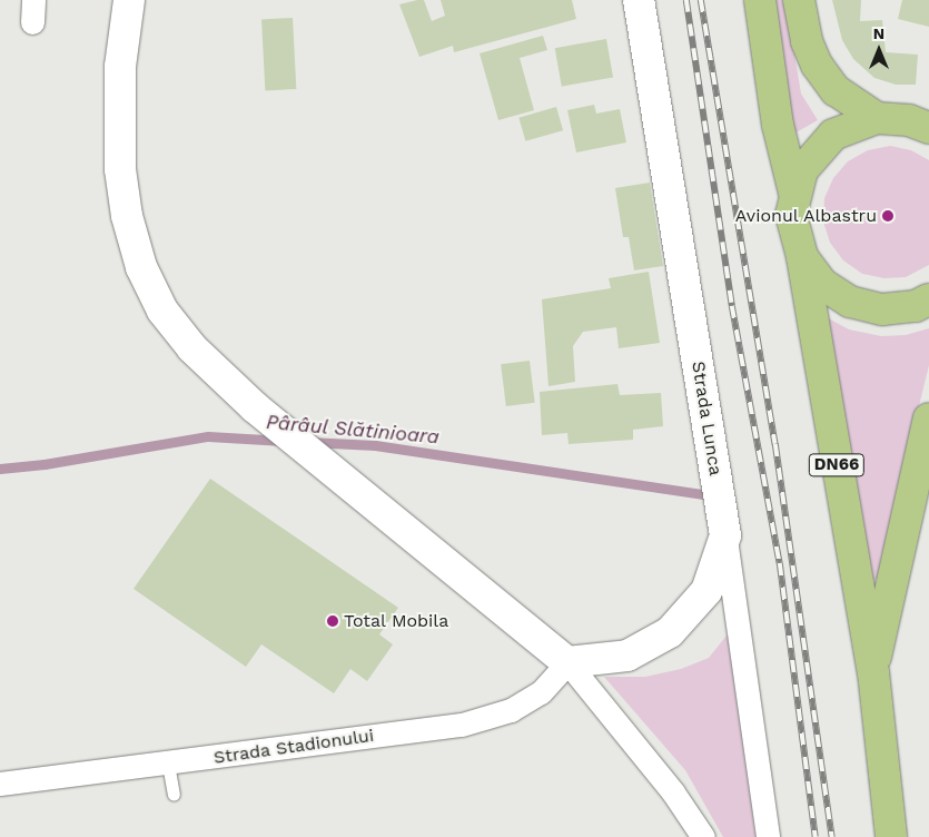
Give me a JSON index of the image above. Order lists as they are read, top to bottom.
{
  "streets": {
    "main road": ["Strada Lunca", "DN66"],
    "street": ["Strada Stadionului"]
  },
  "water": ["Pârâul Slătinioara"],
  "places": ["Avionul Albastru", "Total Mobila"],
  "north": "top"
}
